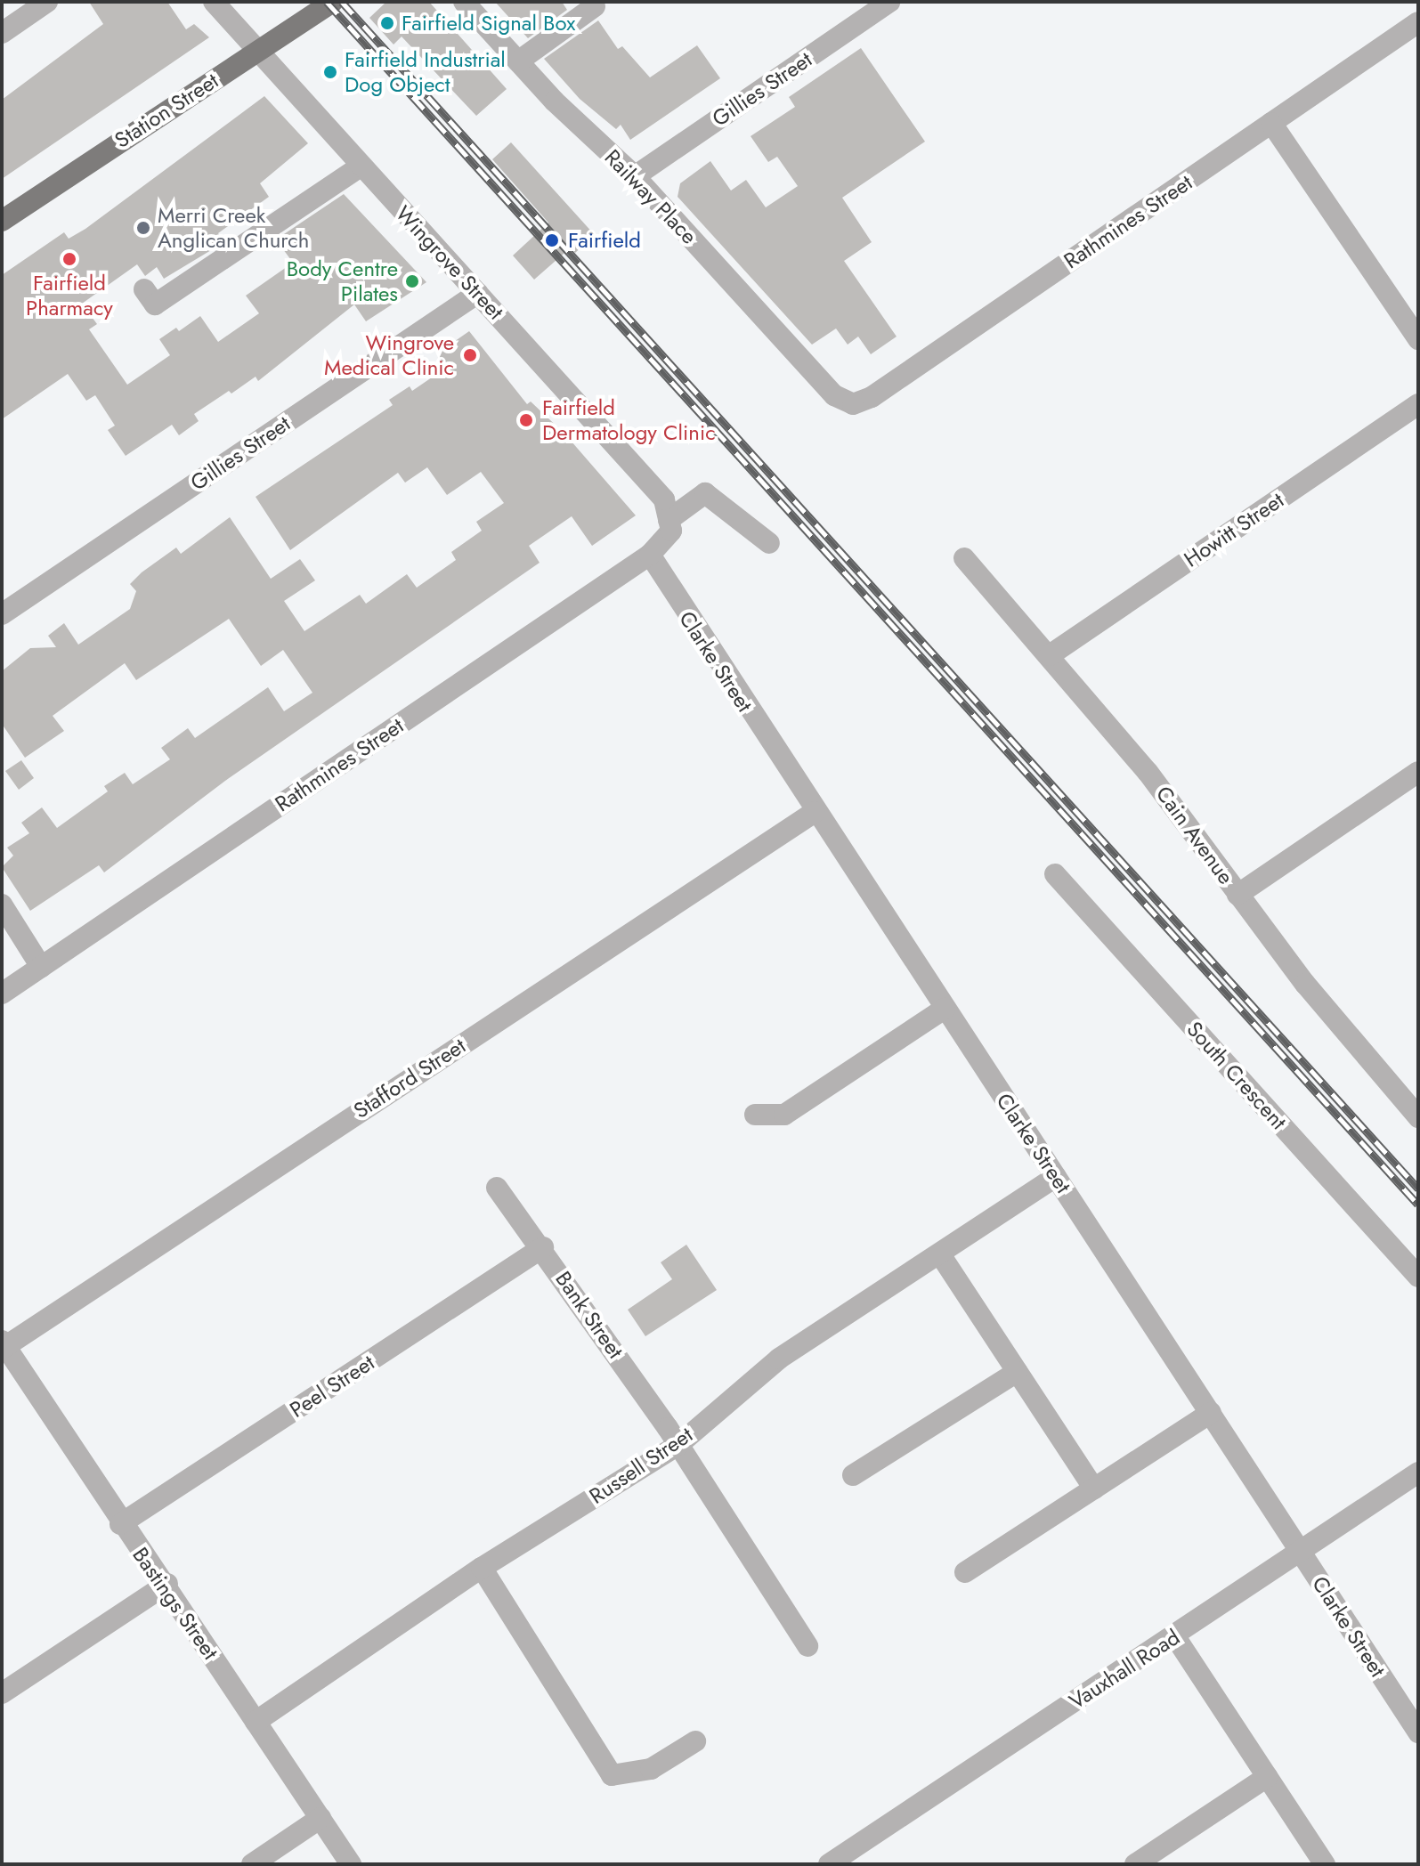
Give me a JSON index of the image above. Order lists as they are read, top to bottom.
{
  "streets": {
    "main road": ["Station Street"],
    "street": [
      "Gillies Street",
      "Railway Place",
      "Rathmines Street",
      "Wingrove Street",
      "Howitt Street",
      "Clarke Street",
      "Cain Avenue",
      "South Crescent",
      "Stafford Street",
      "Bank Street",
      "Peel Street",
      "Russell Street",
      "Bastings Street",
      "Vauxhall Road"
    ]
  },
  "crossings": [
    ["Gillies Street", "Railway Place"],
    ["Gillies Street", "Wingrove Street"],
    ["Station Street", "Wingrove Street"],
    ["Railway Place", "Rathmines Street"],
    ["Rathmines Street", "Wingrove Street"],
    ["Rathmines Street", "Clarke Street"],
    ["Howitt Street", "Cain Avenue"],
    ["Clarke Street", "Stafford Street"],
    ["Clarke Street", "Russell Street"],
    ["Clarke Street", "Vauxhall Road"],
    ["Stafford Street", "Bastings Street"],
    ["Bank Street", "Peel Street"],
    ["Bank Street", "Russell Street"],
    ["Peel Street", "Bastings Street"],
    ["Russell Street", "Bastings Street"]
  ],
  "places": [
    "Fairfield Signal Box",
    "Fairfield Industrial Dog Object",
    "Merri Creek Anglican Church",
    "Fairfield",
    "Fairfield Pharmacy",
    "Body Centre Pilates",
    "Wingrove Medical Clinic",
    "Fairfield Dermatology Clinic"
  ]
}
